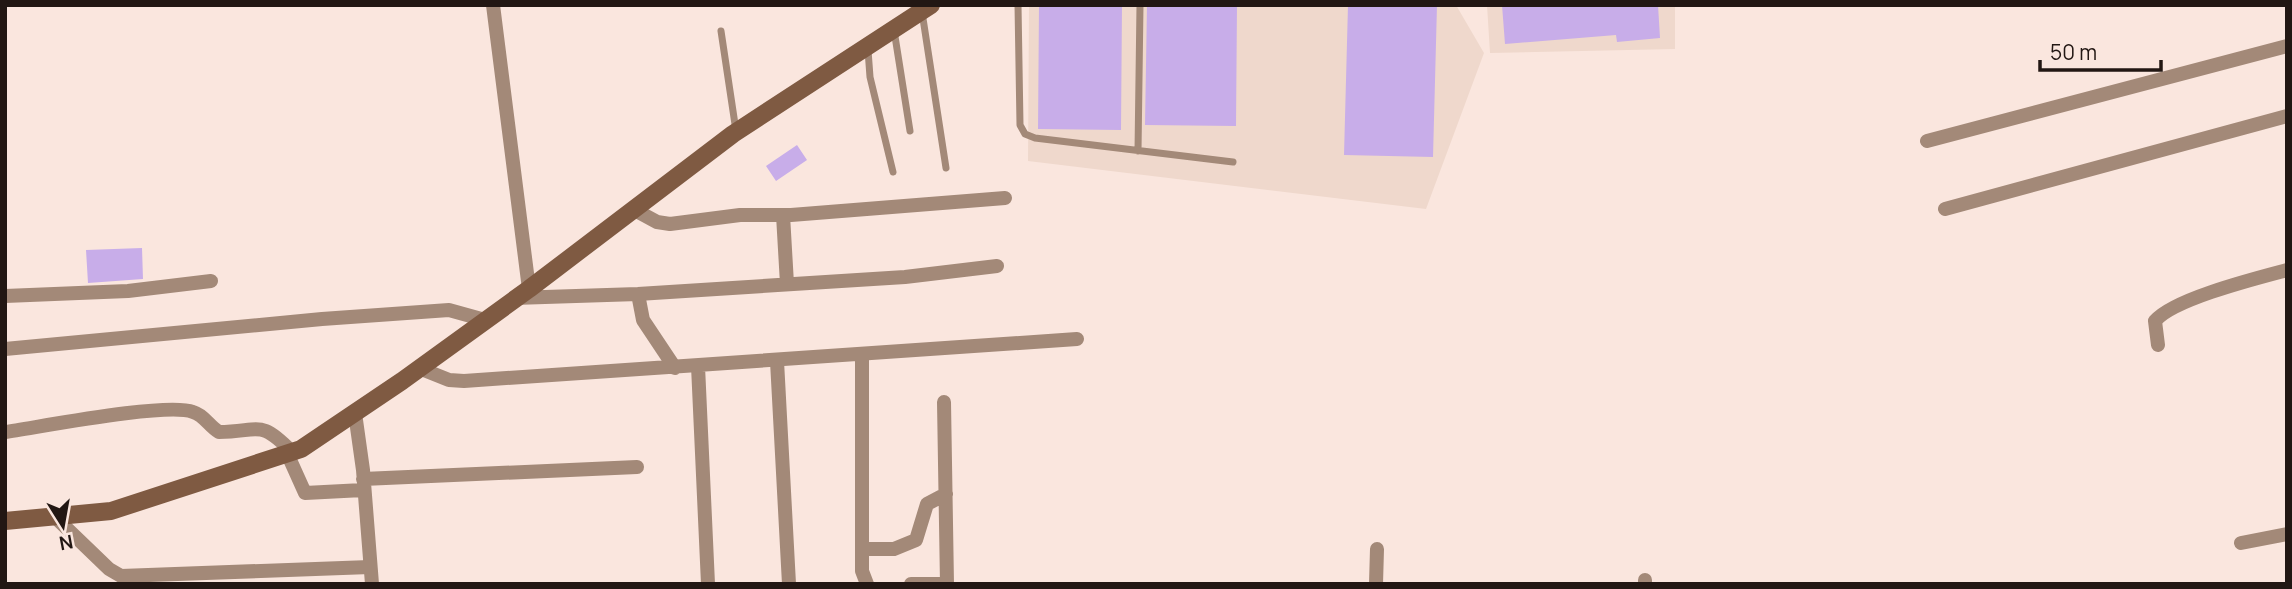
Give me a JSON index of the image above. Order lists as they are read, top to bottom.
{
  "scale_bar": "50 m",
  "north": "bottom"
}
